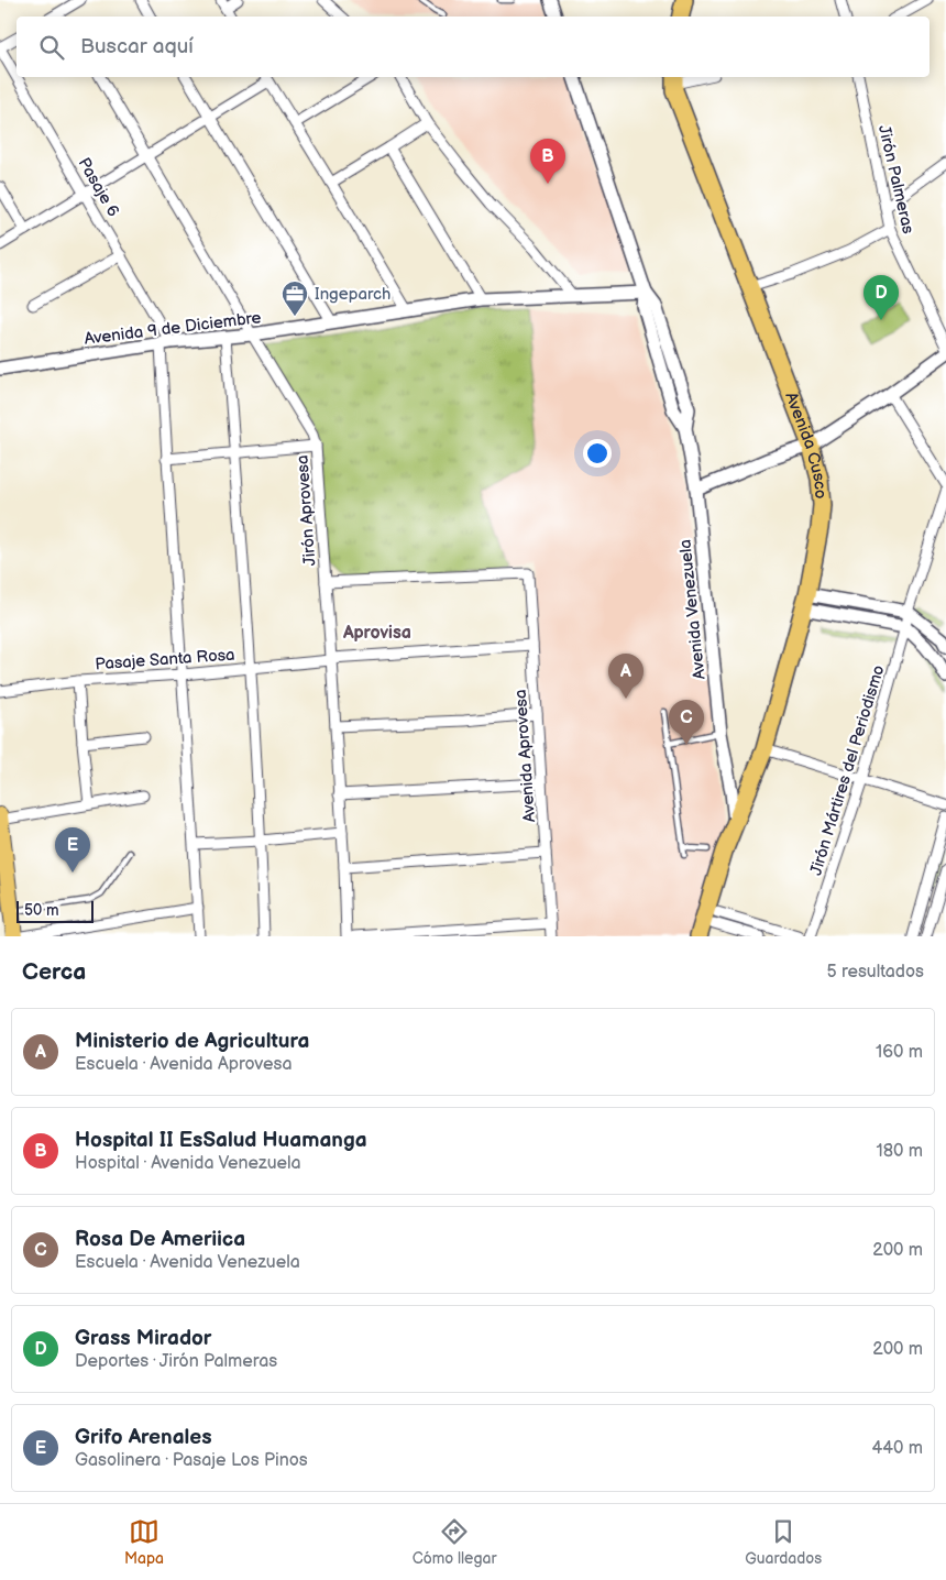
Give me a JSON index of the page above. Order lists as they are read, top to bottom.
{
  "streets": {
    "highway": ["Avenida Cusco"],
    "street": [
      "Jirón Palmeras",
      "Pasaje 6",
      "Avenida 9 de Diciembre",
      "Jirón Aprovesa",
      "Avenida Venezuela",
      "Pasaje Santa Rosa",
      "Avenida Aprovesa",
      "Jirón Mártires del Periodismo"
    ]
  },
  "crossings": [
    ["Pasaje 6", "Avenida 9 de Diciembre"],
    ["Avenida 9 de Diciembre", "Jirón Aprovesa"],
    ["Avenida 9 de Diciembre", "Avenida Venezuela"],
    ["Avenida Cusco", "Avenida Venezuela"],
    ["Jirón Aprovesa", "Pasaje Santa Rosa"],
    ["Jirón Aprovesa", "Avenida Aprovesa"],
    ["Pasaje Santa Rosa", "Avenida Aprovesa"]
  ],
  "districts": ["Aprovisa"],
  "places": {
    "office": ["Ingeparch"]
  },
  "scale_bar": "50 m",
  "page": {
    "search": "Buscar aquí",
    "pins": [
      "B",
      "D",
      "A",
      "C",
      "E"
    ],
    "scale": "50 m",
    "heading": ["Cerca", "5 resultados"],
    "list": [
      {
        "mark": "A",
        "name": "Ministerio de Agricultura",
        "note": "Escuela · Avenida Aprovesa",
        "value": "160 m"
      },
      {
        "mark": "B",
        "name": "Hospital II EsSalud Huamanga",
        "note": "Hospital · Avenida Venezuela",
        "value": "180 m"
      },
      {
        "mark": "C",
        "name": "Rosa De Ameriica",
        "note": "Escuela · Avenida Venezuela",
        "value": "200 m"
      },
      {
        "mark": "D",
        "name": "Grass Mirador",
        "note": "Deportes · Jirón Palmeras",
        "value": "200 m"
      },
      {
        "mark": "E",
        "name": "Grifo Arenales",
        "note": "Gasolinera · Pasaje Los Pinos",
        "value": "440 m"
      }
    ],
    "nav": ["Mapa", "Cómo llegar", "Guardados"]
  }
}
